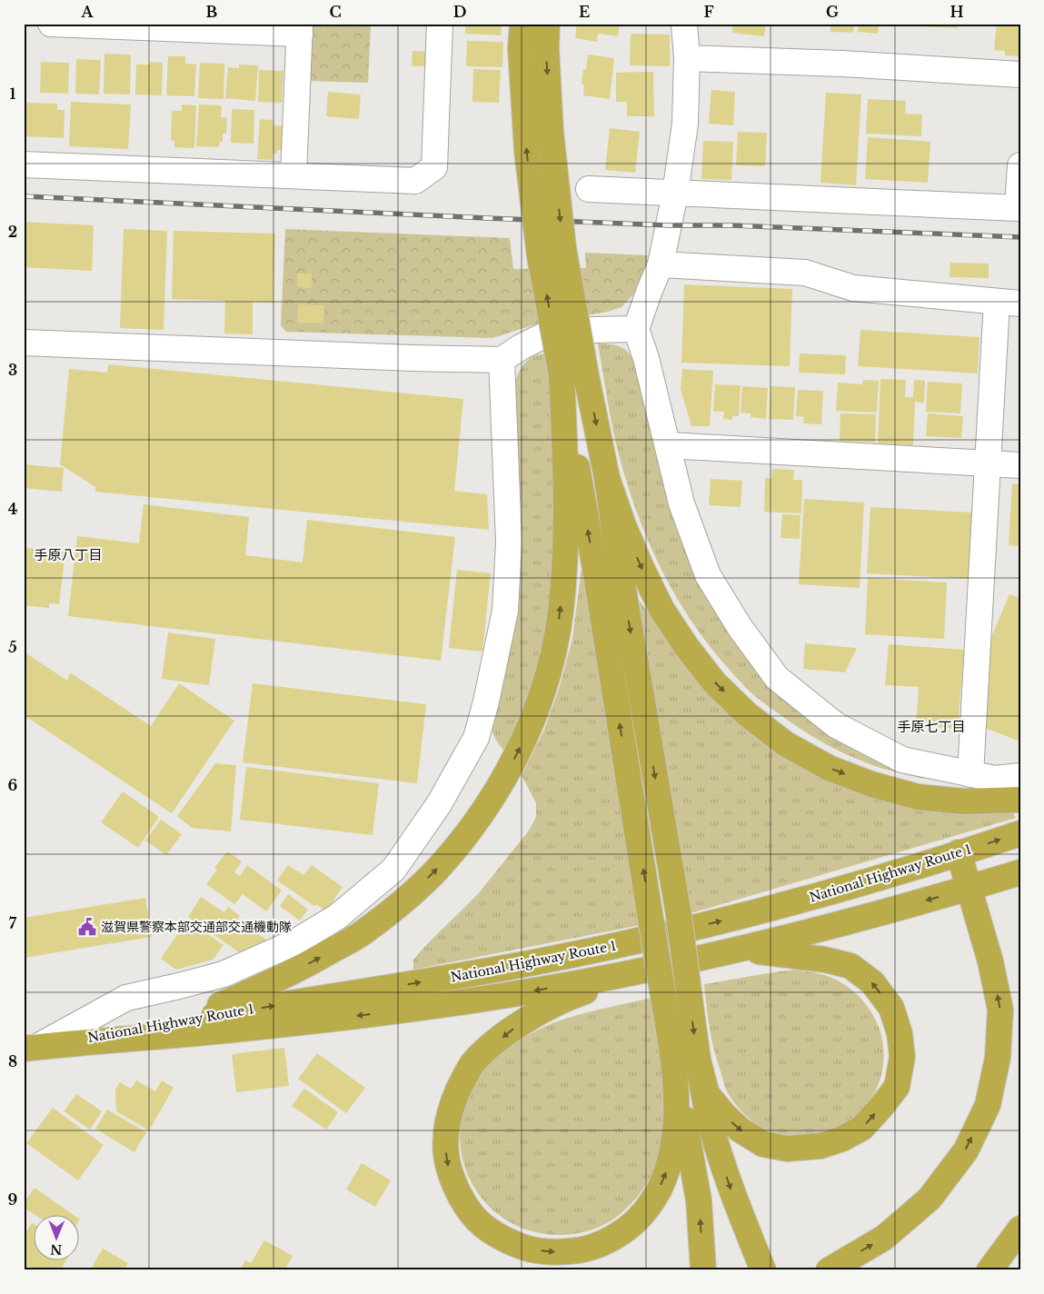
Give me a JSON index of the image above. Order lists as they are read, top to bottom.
{
  "streets": {
    "highway": ["National Highway Route 1"]
  },
  "districts": ["手原八丁目", "手原七丁目"],
  "places": {
    "public building": ["滋賀県警察本部交通部交通機動隊"]
  },
  "north": "bottom",
  "grid": {
    "columns": [
      "A",
      "B",
      "C",
      "D",
      "E",
      "F",
      "G",
      "H"
    ],
    "rows": [
      "1",
      "2",
      "3",
      "4",
      "5",
      "6",
      "7",
      "8",
      "9"
    ]
  }
}
